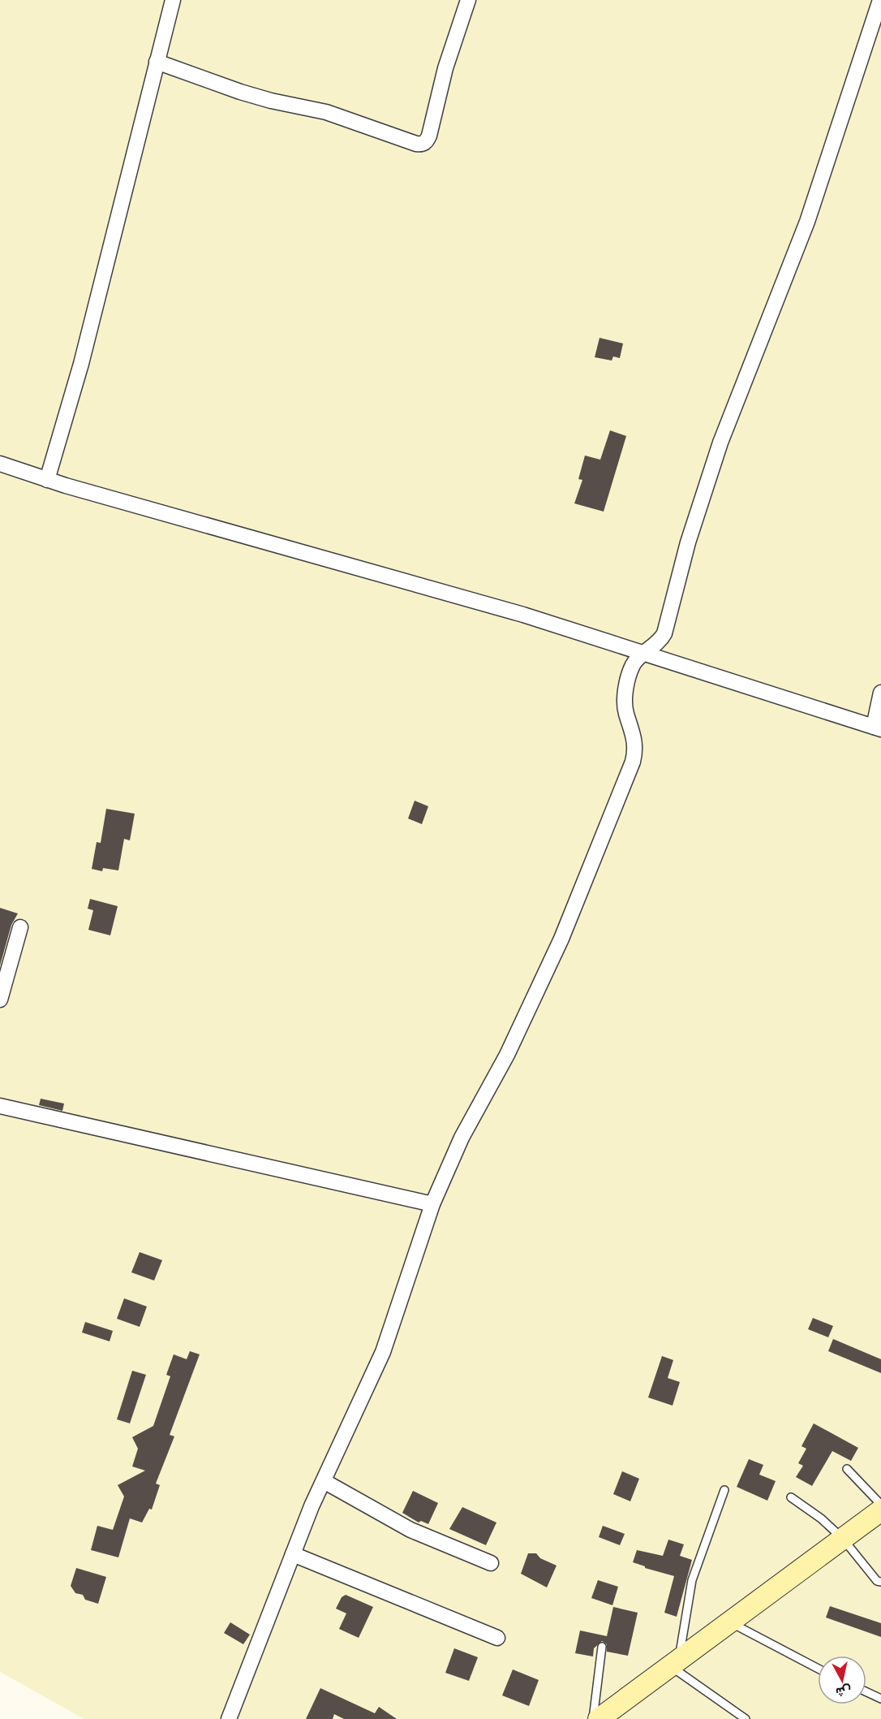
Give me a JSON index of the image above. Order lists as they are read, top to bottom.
{
  "north": "bottom"
}
